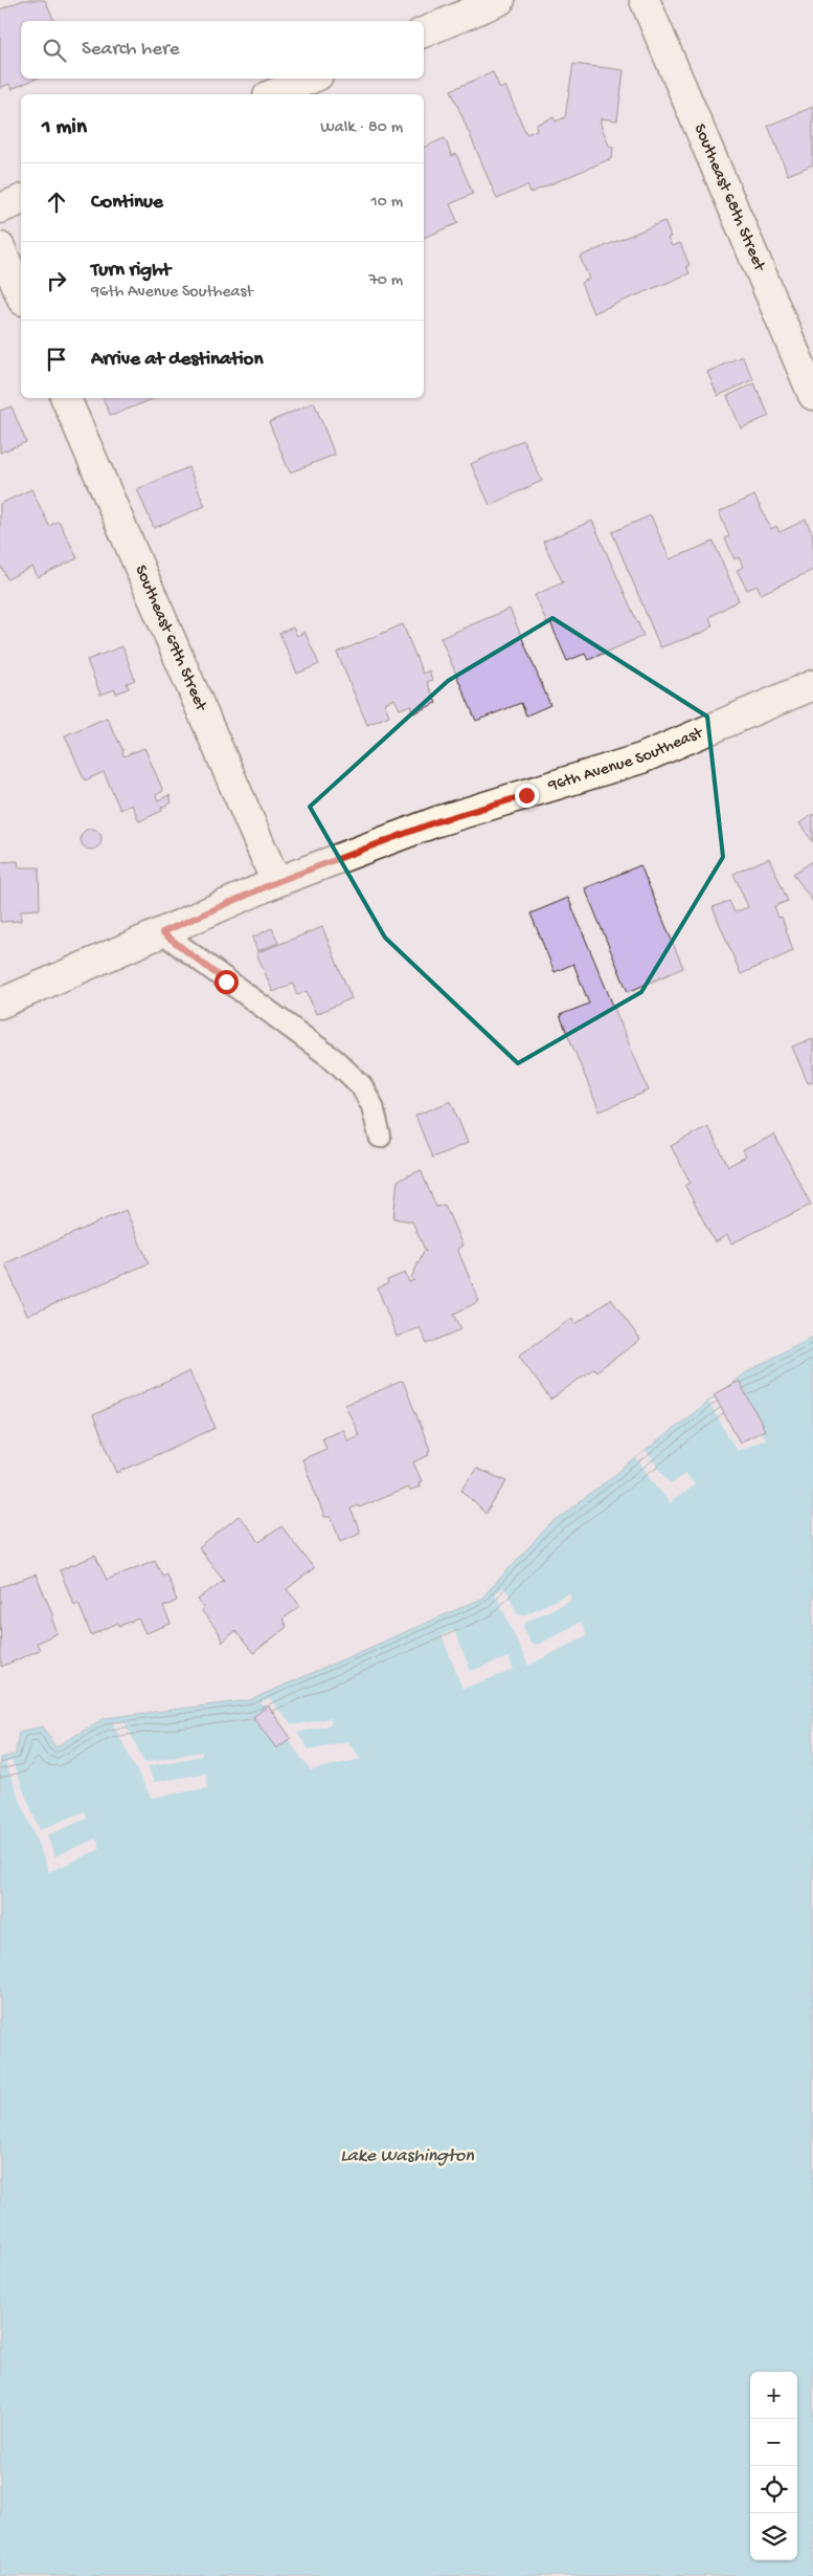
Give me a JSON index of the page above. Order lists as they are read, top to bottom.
{
  "streets": {
    "street": ["Southeast 68th Street", "Southeast 69th Street", "96th Avenue Southeast"]
  },
  "crossings": [
    ["Southeast 69th Street", "96th Avenue Southeast"]
  ],
  "water": ["Lake Washington"],
  "page": {
    "search": "Search here",
    "heading": ["1 min", "Walk · 80 m"],
    "list": [
      ["Continue", "10 m"],
      ["Turn right", "96th Avenue Southeast", "70 m"],
      "Arrive at destination"
    ],
    "map_buttons": ["+", "−"]
  }
}
